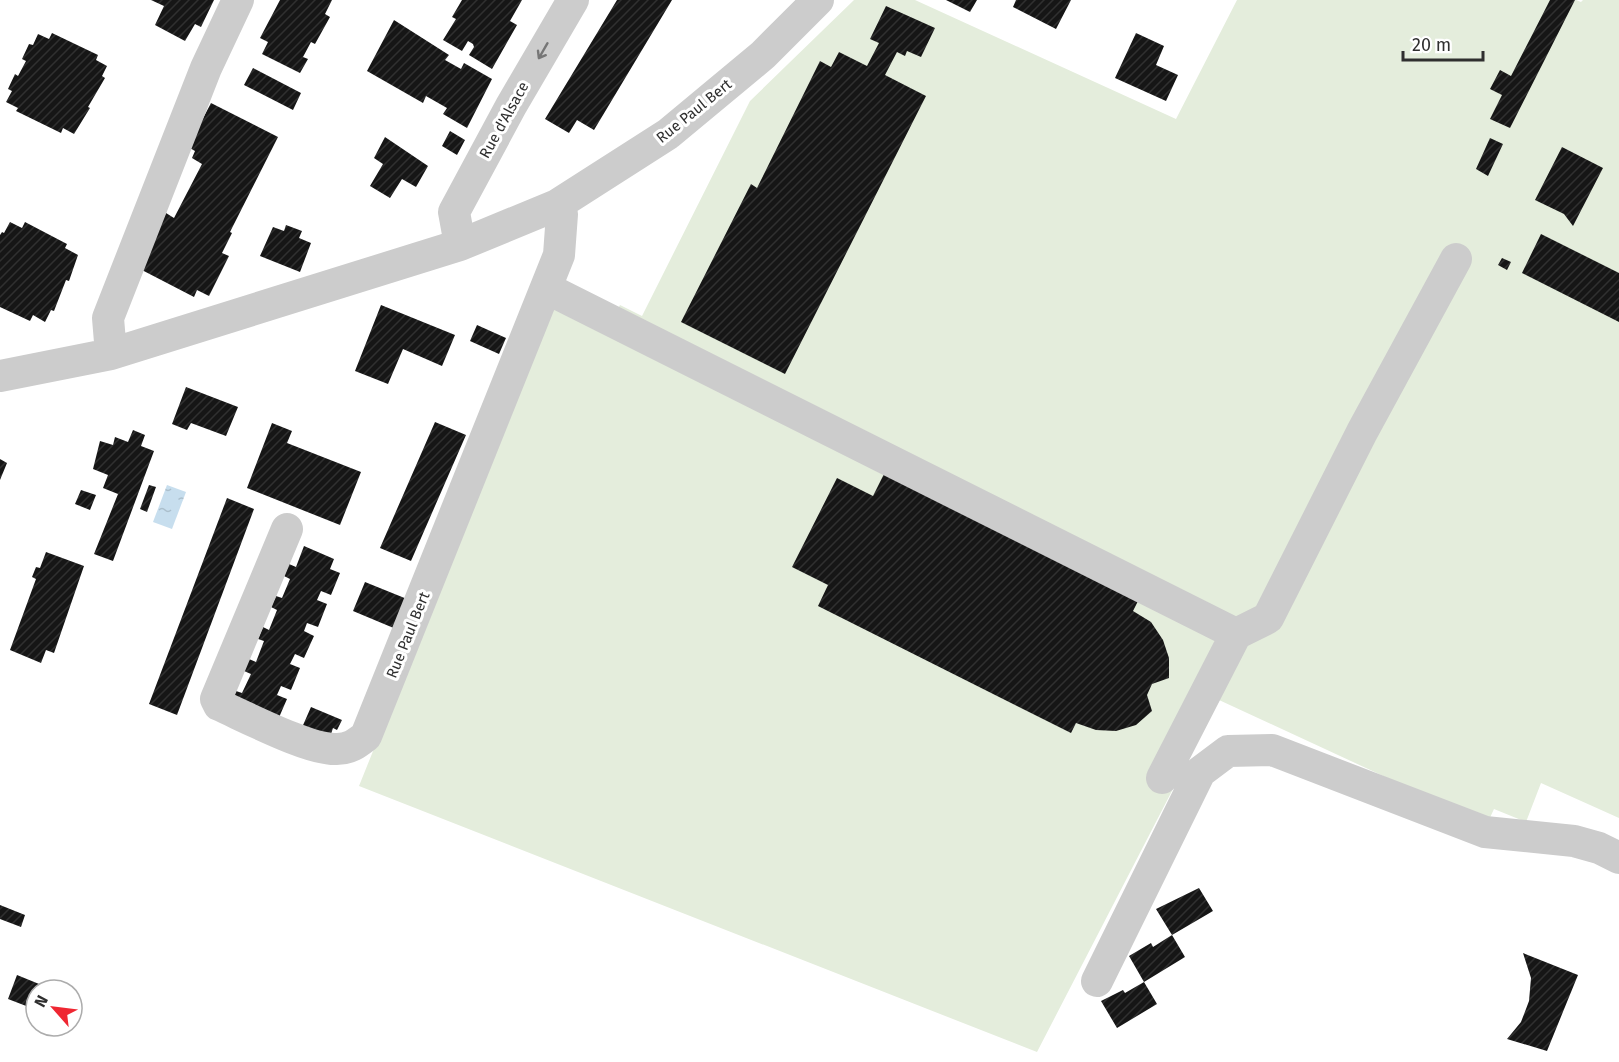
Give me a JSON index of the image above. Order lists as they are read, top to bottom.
{
  "streets": {
    "street": ["Rue Paul Bert", "Rue d'Alsace"]
  },
  "crossings": [
    ["Rue Paul Bert", "Rue d'Alsace"]
  ],
  "one_way": ["Rue d'Alsace"],
  "scale_bar": "20 m",
  "north": "top left"
}
